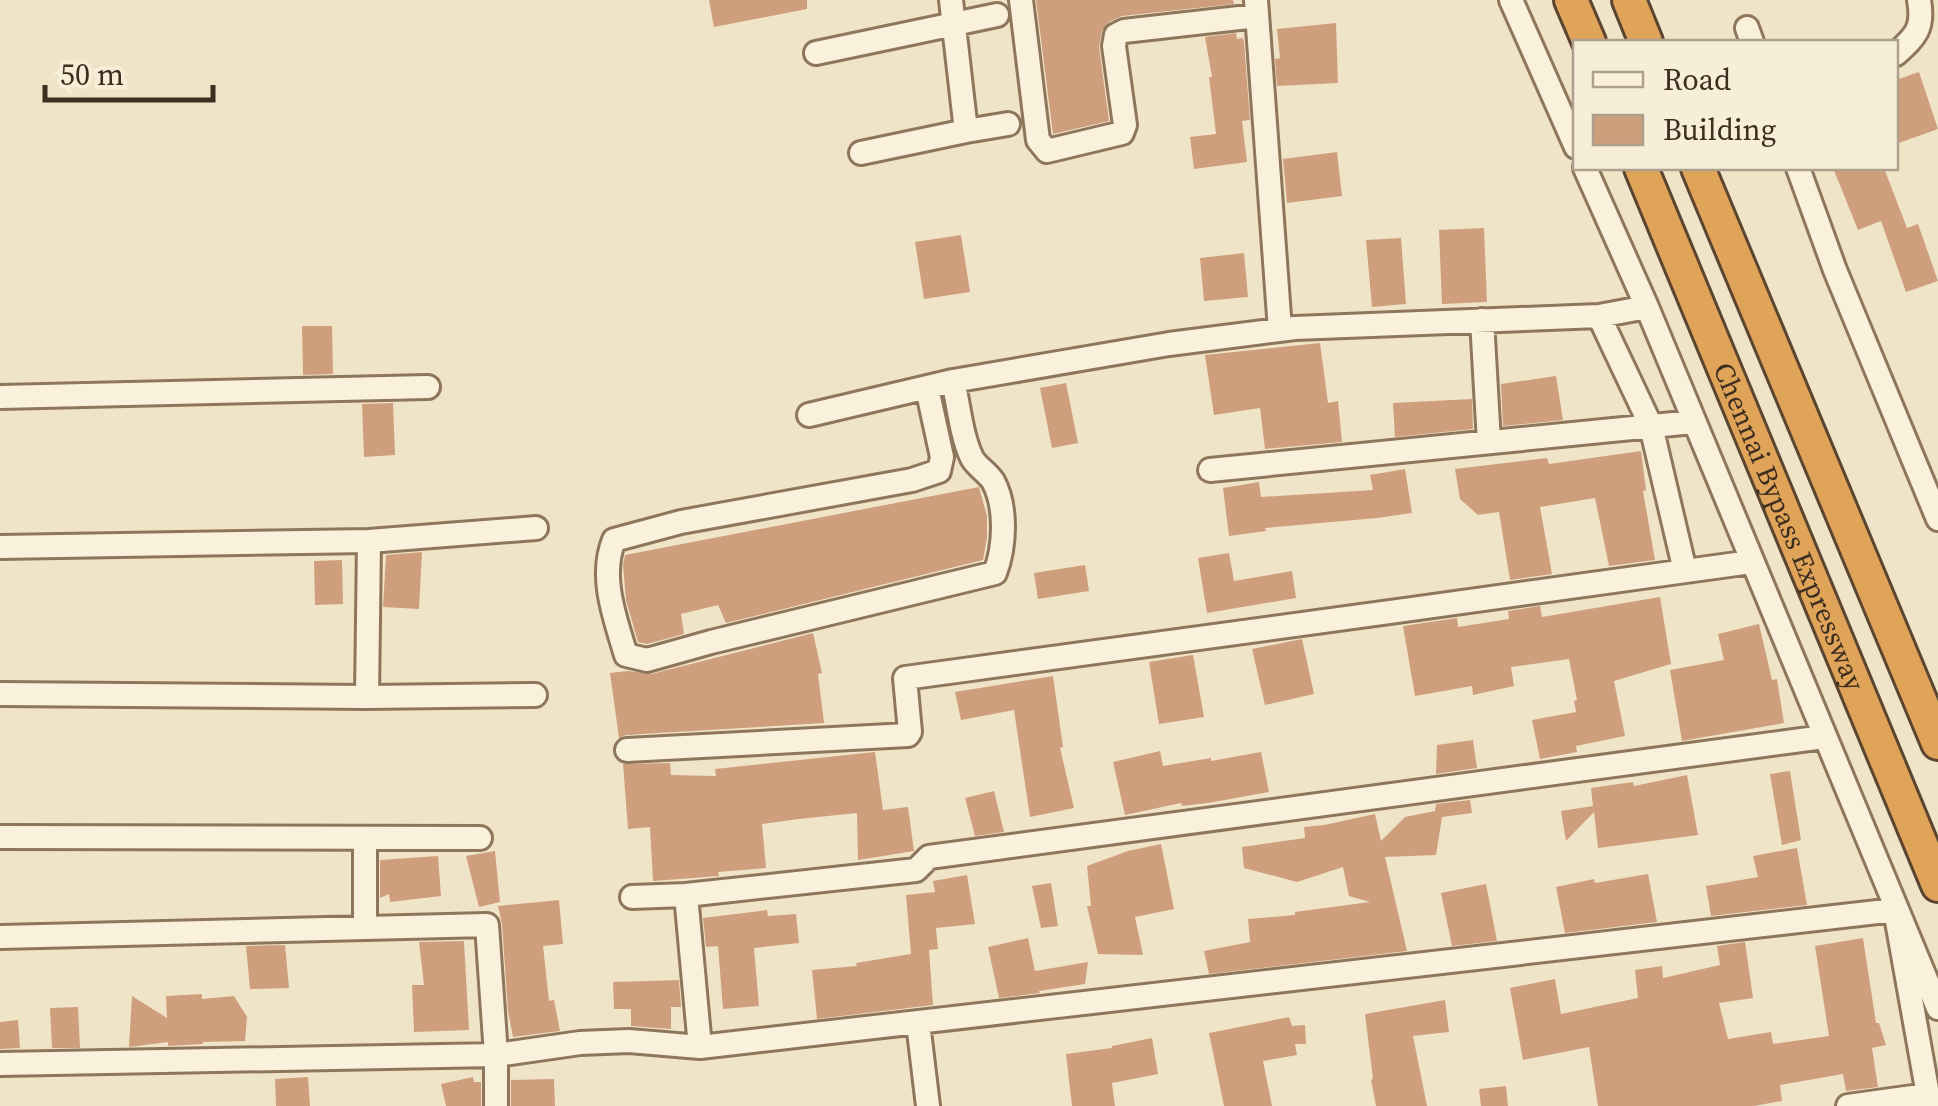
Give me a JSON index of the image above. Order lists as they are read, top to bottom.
{
  "streets": {
    "highway": ["Chennai Bypass Expressway"]
  },
  "legend": ["Road", "Building"],
  "scale_bar": "50 m"
}
